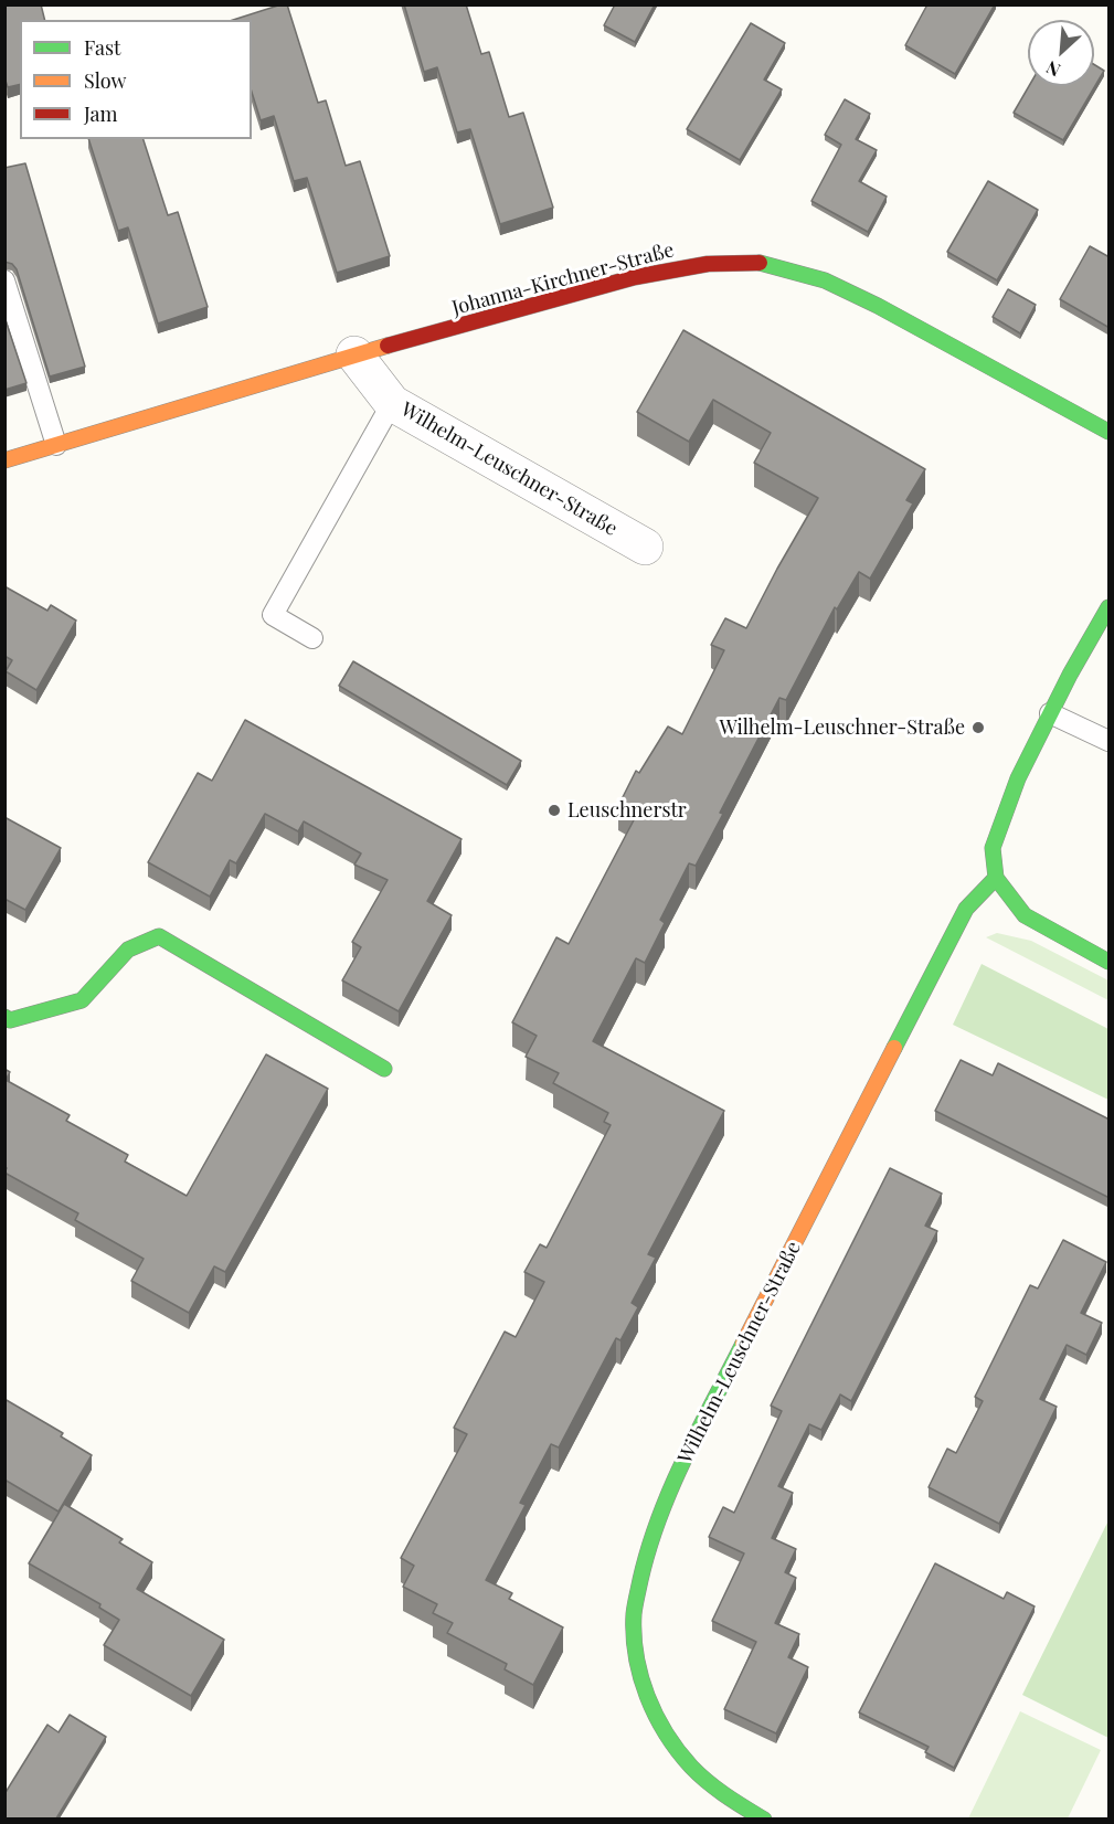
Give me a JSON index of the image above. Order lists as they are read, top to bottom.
{
  "streets": {
    "street": ["Johanna-Kirchner-Straße", "Wilhelm-Leuschner-Straße"]
  },
  "crossings": [
    ["Johanna-Kirchner-Straße", "Wilhelm-Leuschner-Straße"]
  ],
  "places": ["Wilhelm-Leuschner-Straße", "Leuschnerstr"],
  "legend": ["Fast", "Slow", "Jam"],
  "north": "bottom left"
}
